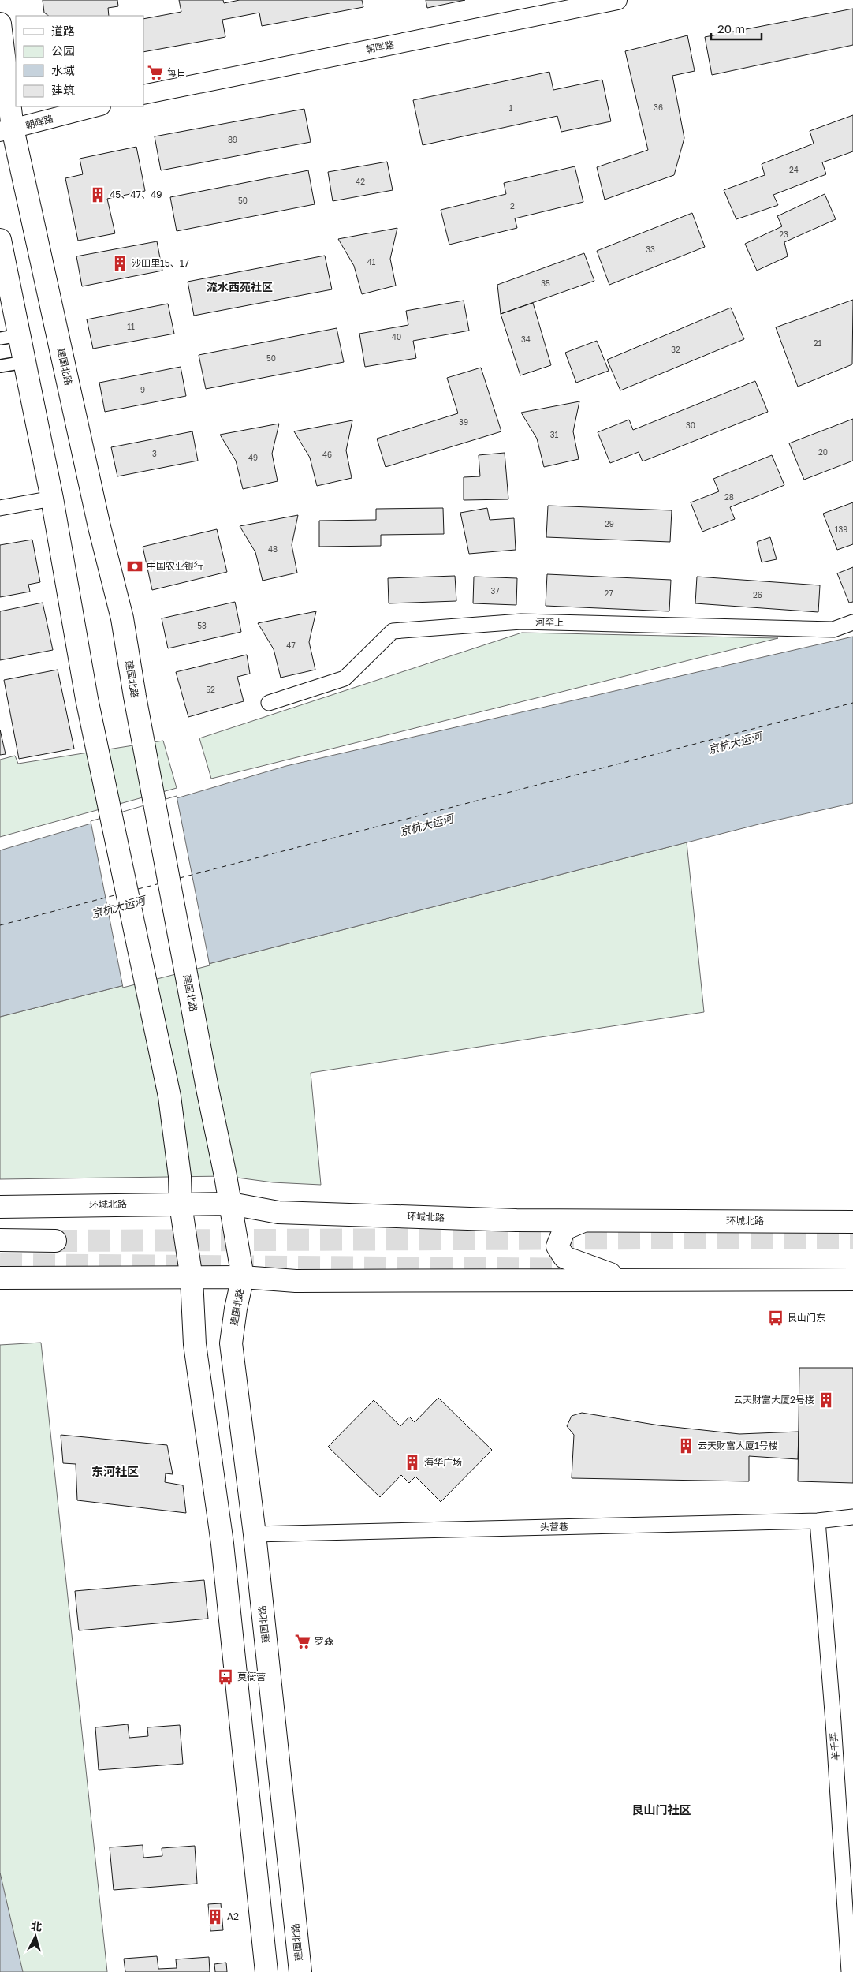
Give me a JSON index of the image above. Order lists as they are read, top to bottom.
{
  "streets": {
    "main road": ["建国北路", "环城北路"],
    "street": [
      "朝晖路",
      "河罕上",
      "头营巷",
      "羊千弄"
    ]
  },
  "crossings": [
    ["朝晖路", "建国北路"],
    ["建国北路", "环城北路"],
    ["建国北路", "头营巷"],
    ["头营巷", "羊千弄"]
  ],
  "districts": ["流水西苑社区", "东河社区", "艮山门社区"],
  "water": ["京杭大运河"],
  "places": {
    "supermarket": ["每日", "罗森"],
    "building": [
      "45、47、49",
      "沙田里15、17",
      "云天财富大厦2号楼",
      "云天财富大厦1号楼",
      "海华广场",
      "A2"
    ],
    "bank": ["中国农业银行"],
    "bus stop": ["艮山门东", "莫衙营"]
  },
  "house_numbers": [
    "36",
    "1",
    "89",
    "24",
    "42",
    "50",
    "2",
    "23",
    "33",
    "41",
    "35",
    "11",
    "40",
    "34",
    "21",
    "32",
    "50",
    "9",
    "39",
    "30",
    "31",
    "20",
    "3",
    "46",
    "49",
    "28",
    "29",
    "139",
    "48",
    "37",
    "27",
    "26",
    "53",
    "47",
    "52"
  ],
  "legend": [
    "道路",
    "公园",
    "水域",
    "建筑"
  ],
  "scale_bar": "20 m",
  "north": "top"
}
